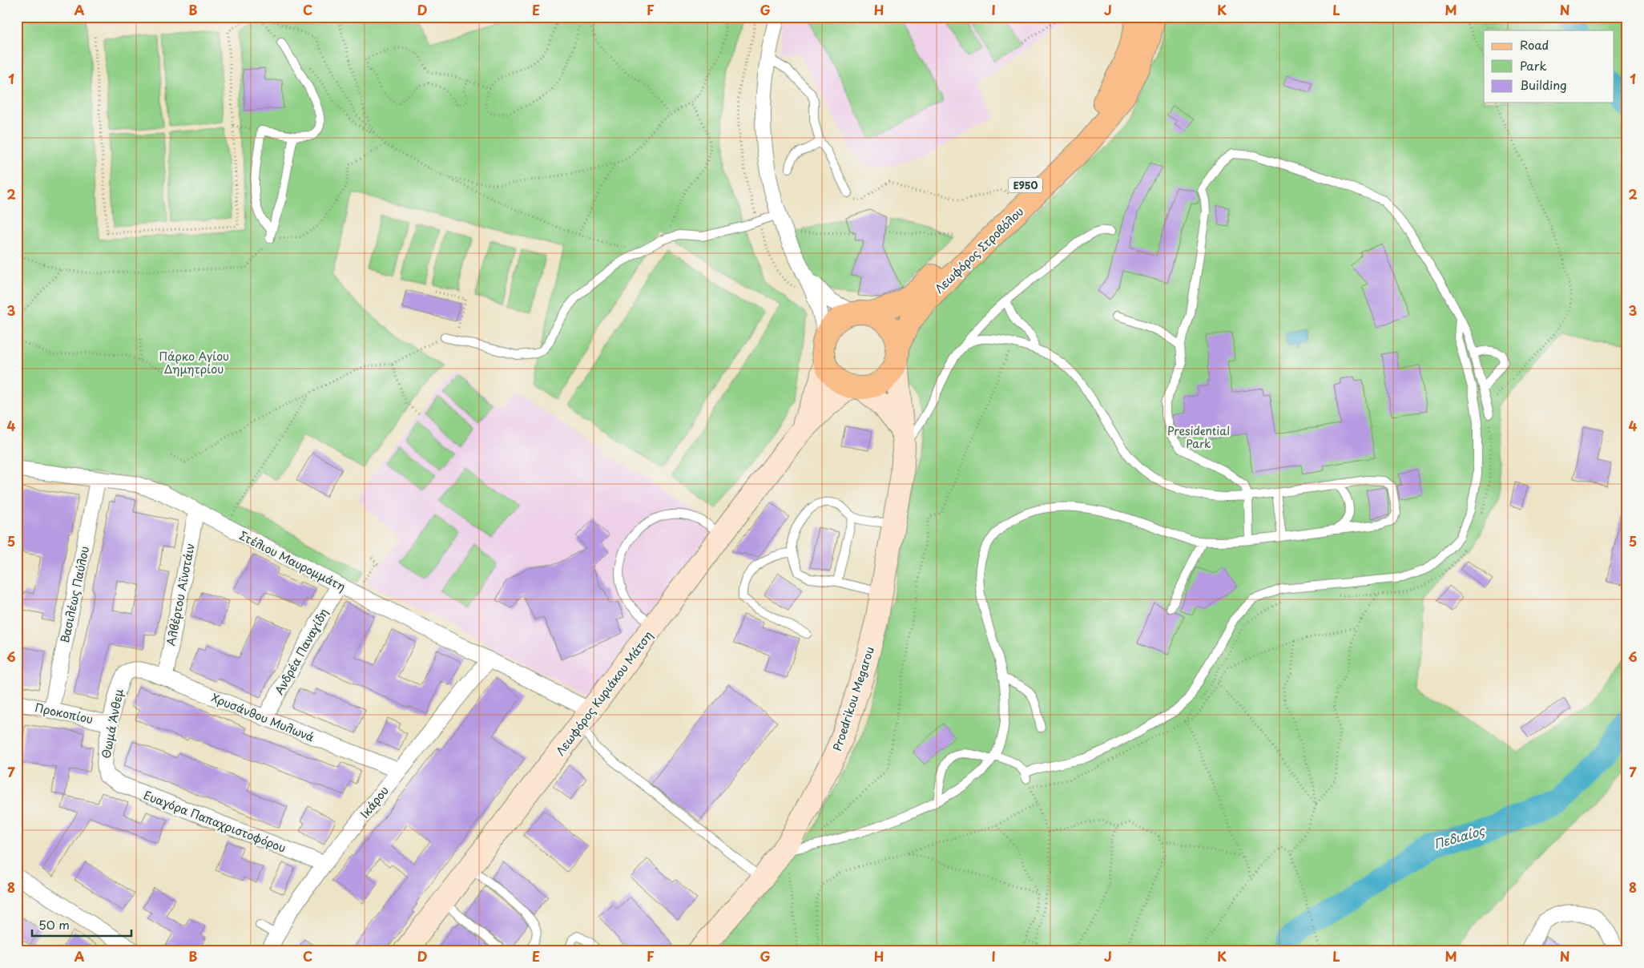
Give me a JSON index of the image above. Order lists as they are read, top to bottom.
{
  "streets": {
    "main road": [
      "E950",
      "Λεωφόρος Στροβόλου",
      "Λεωφόρος Κυριάκου Μάτση",
      "Proedrikou Megarou"
    ],
    "street": [
      "Στέλιου Μαυρομμάτη",
      "Βασιλέως Παύλου",
      "Αλβέρτου Αϊνστάιν",
      "Ανδρέα Παναγίδη",
      "Προκοπίου",
      "Χρυσάνθου Μυλωνά",
      "Θωμά Άνθεμ",
      "Ικάρου",
      "Ευαγόρα Παπαχριστοφόρου"
    ]
  },
  "crossings": [
    ["Λεωφόρος Στροβόλου", "Λεωφόρος Κυριάκου Μάτση"],
    ["Λεωφόρος Στροβόλου", "Proedrikou Megarou"],
    ["Στέλιου Μαυρομμάτη", "Βασιλέως Παύλου"],
    ["Στέλιου Μαυρομμάτη", "Αλβέρτου Αϊνστάιν"],
    ["Στέλιου Μαυρομμάτη", "Ανδρέα Παναγίδη"],
    ["Στέλιου Μαυρομμάτη", "Λεωφόρος Κυριάκου Μάτση"],
    ["Στέλιου Μαυρομμάτη", "Ικάρου"],
    ["Βασιλέως Παύλου", "Προκοπίου"],
    ["Αλβέρτου Αϊνστάιν", "Χρυσάνθου Μυλωνά"],
    ["Ανδρέα Παναγίδη", "Χρυσάνθου Μυλωνά"],
    ["Λεωφόρος Κυριάκου Μάτση", "Proedrikou Megarou"],
    ["Προκοπίου", "Θωμά Άνθεμ"],
    ["Χρυσάνθου Μυλωνά", "Θωμά Άνθεμ"],
    ["Χρυσάνθου Μυλωνά", "Ικάρου"],
    ["Θωμά Άνθεμ", "Ευαγόρα Παπαχριστοφόρου"],
    ["Ικάρου", "Ευαγόρα Παπαχριστοφόρου"]
  ],
  "water": ["Πεδιαίος"],
  "parks": ["Πάρκο Αγίου Δημητρίου", "Presidential Park"],
  "legend": ["Road", "Park", "Building"],
  "scale_bar": "50 m",
  "grid": {
    "columns": [
      "A",
      "B",
      "C",
      "D",
      "E",
      "F",
      "G",
      "H",
      "I",
      "J",
      "K",
      "L",
      "M",
      "N"
    ],
    "rows": [
      "1",
      "2",
      "3",
      "4",
      "5",
      "6",
      "7",
      "8"
    ]
  }
}
